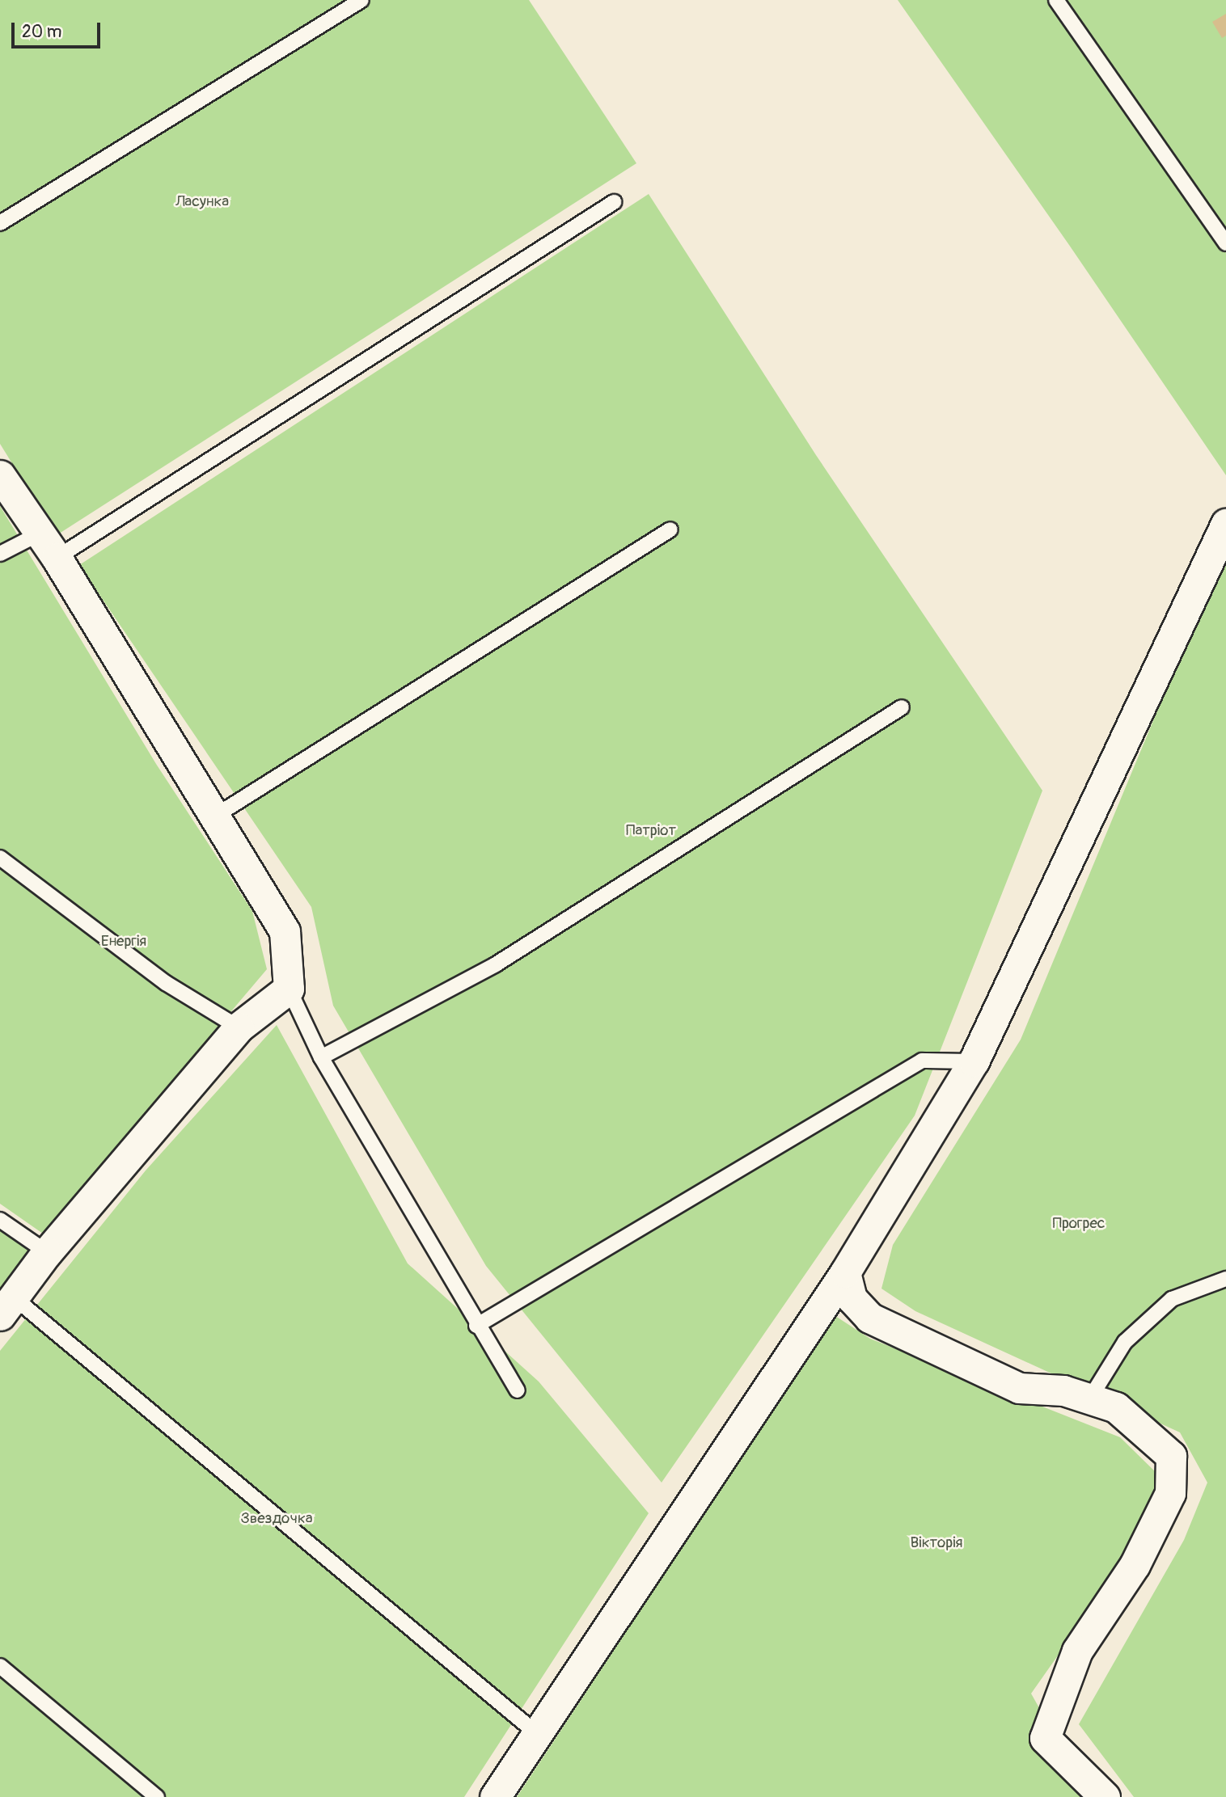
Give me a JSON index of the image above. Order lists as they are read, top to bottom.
{
  "parks": [
    "Ласунка",
    "Патріот",
    "Енергія",
    "Прогрес",
    "Звездочка",
    "Вікторія"
  ],
  "scale_bar": "20 m"
}
